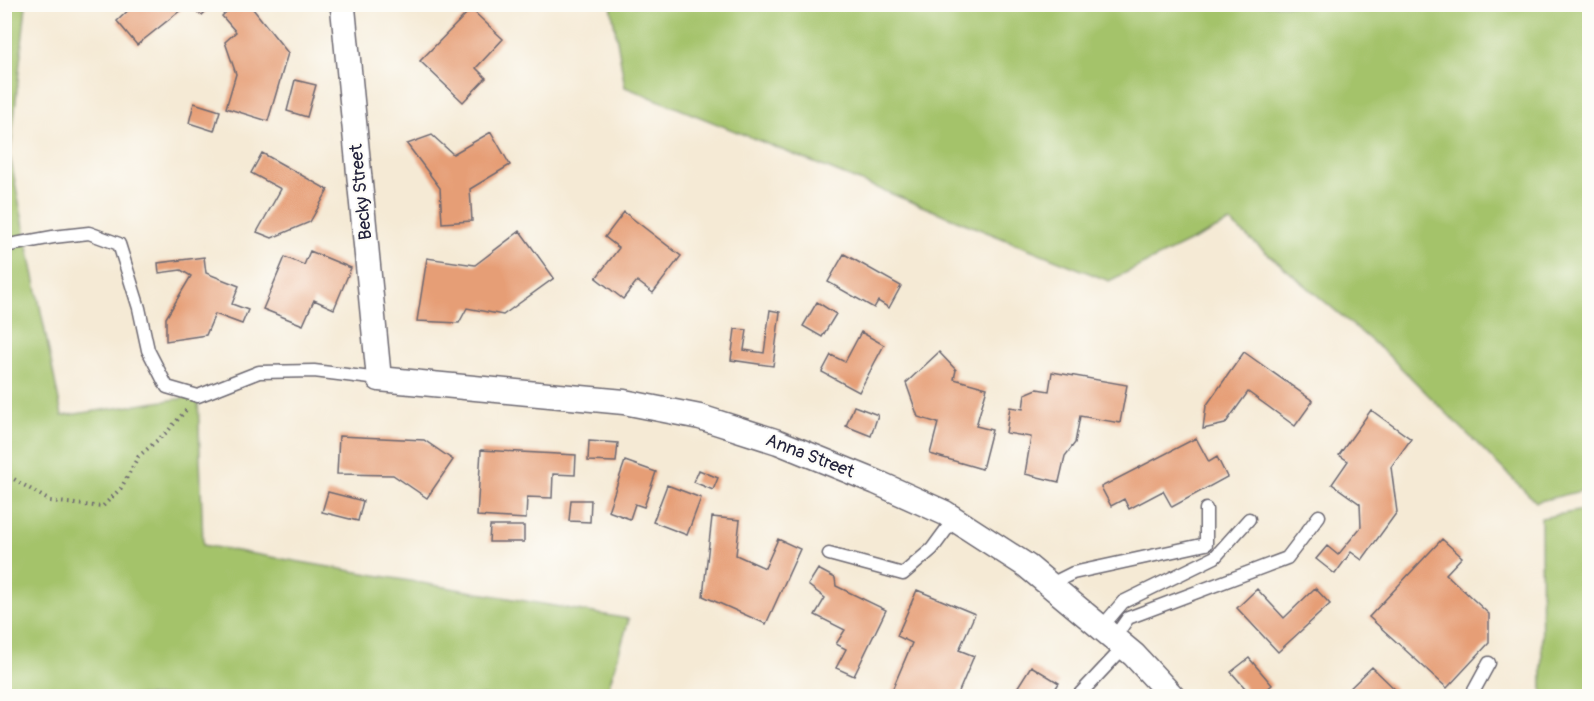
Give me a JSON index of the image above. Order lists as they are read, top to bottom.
{
  "streets": {
    "street": ["Becky Street", "Anna Street"]
  },
  "crossings": [
    ["Becky Street", "Anna Street"]
  ]
}
